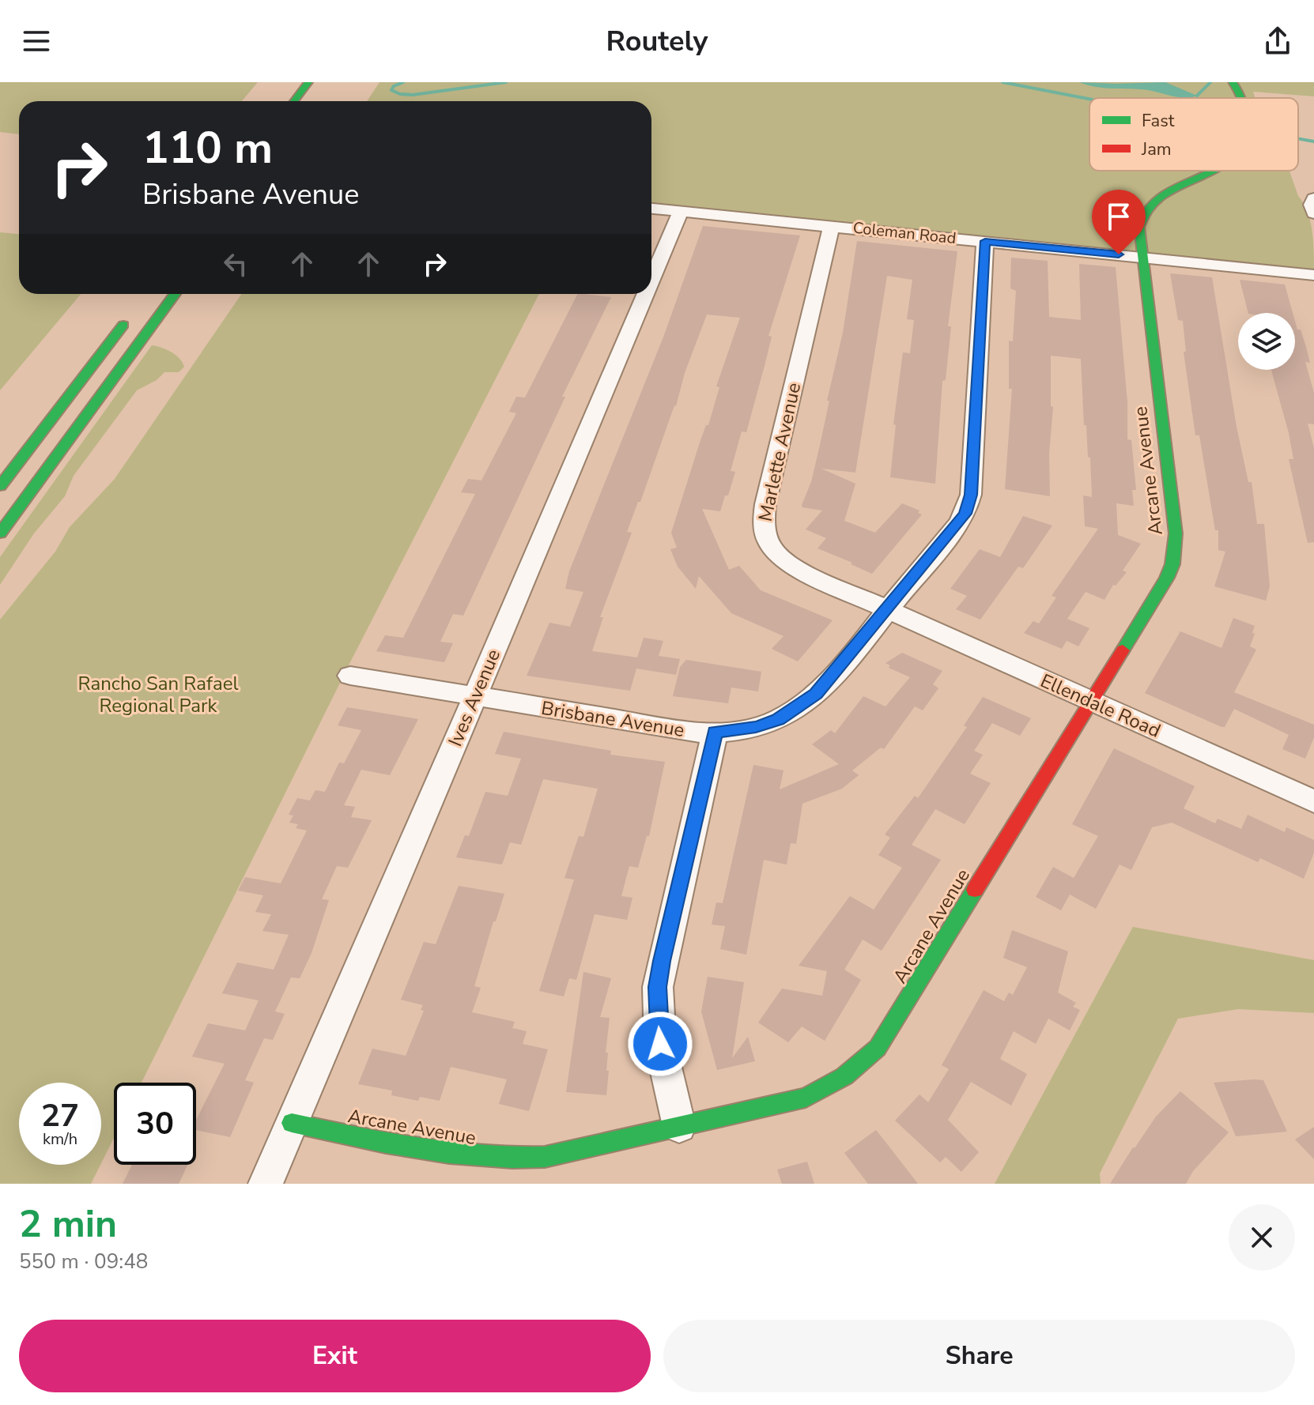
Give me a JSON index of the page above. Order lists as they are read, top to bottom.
{
  "streets": {
    "street": [
      "Coleman Road",
      "Marlette Avenue",
      "Arcane Avenue",
      "Ives Avenue",
      "Ellendale Road",
      "Brisbane Avenue"
    ]
  },
  "crossings": [
    ["Coleman Road", "Marlette Avenue"],
    ["Coleman Road", "Arcane Avenue"],
    ["Coleman Road", "Ives Avenue"],
    ["Coleman Road", "Brisbane Avenue"],
    ["Marlette Avenue", "Ellendale Road"],
    ["Marlette Avenue", "Brisbane Avenue"],
    ["Arcane Avenue", "Ives Avenue"],
    ["Arcane Avenue", "Ellendale Road"],
    ["Ives Avenue", "Brisbane Avenue"],
    ["Ellendale Road", "Brisbane Avenue"]
  ],
  "parks": ["Rancho San Rafael Regional Park"],
  "legend": ["Fast", "Jam"],
  "page": {
    "header": "Routely",
    "turn": ["110 m", "Brisbane Avenue"],
    "speed": "27 km/h",
    "limit": "30",
    "heading": ["2 min", "550 m · 09:48"],
    "buttons": ["Exit", "Share"]
  }
}
